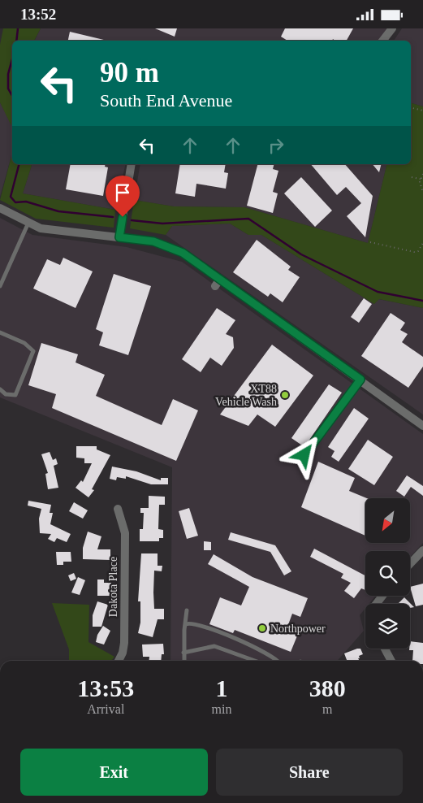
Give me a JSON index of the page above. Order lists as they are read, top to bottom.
{
  "streets": {
    "street": ["Dakota Place"]
  },
  "places": ["XT88 Vehicle Wash", "Northpower"],
  "north": "bottom left",
  "page": {
    "status": "13:52",
    "turn": ["90 m", "South End Avenue"],
    "eta": [
      "13:53",
      "Arrival",
      "1",
      "min",
      "380",
      "m"
    ],
    "buttons": ["Exit", "Share"]
  }
}
